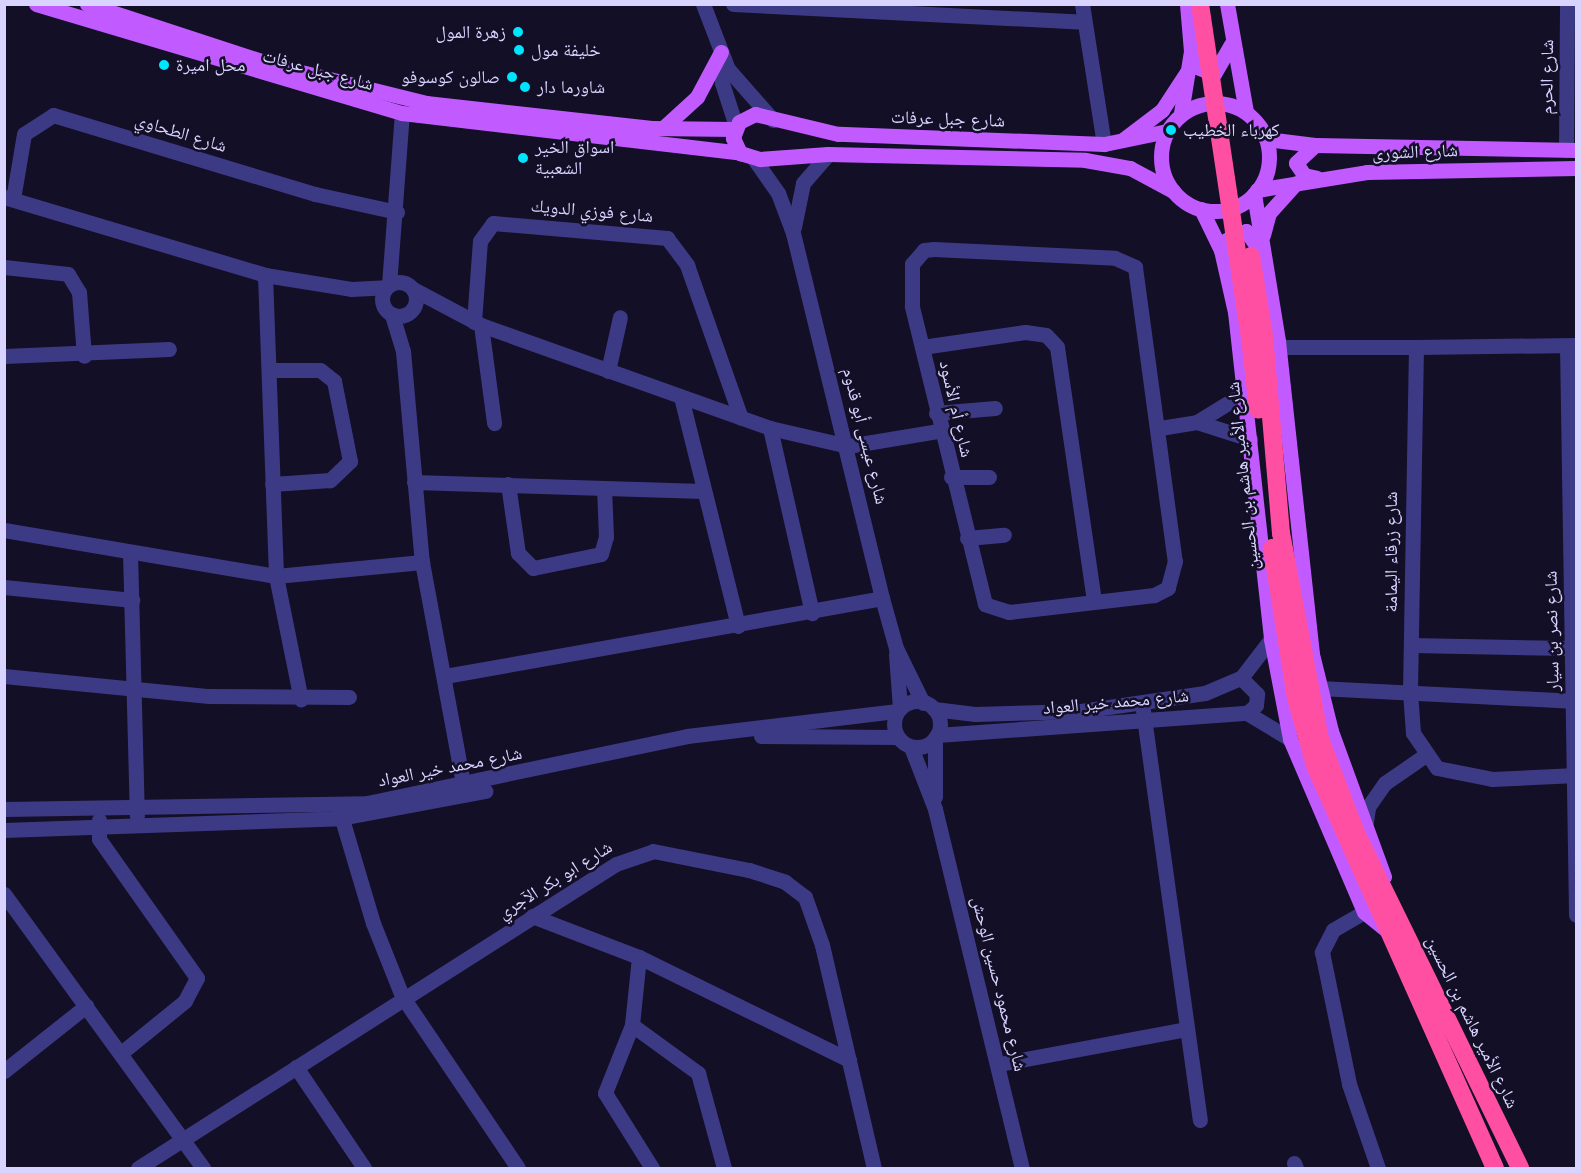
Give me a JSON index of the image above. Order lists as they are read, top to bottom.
{
  "streets": {
    "highway": ["شارع الأمير هاشم بن الحسين"],
    "main road": ["شارع جبل عرفات", "شارع الشورى"],
    "street": [
      "شارع الحرم",
      "شارع الطحاوي",
      "شارع فوزي الدويك",
      "شارع أم الأسود",
      "شارع عيسى أبو قدوم",
      "شارع زرقاء اليمامة",
      "شارع نصر بن سيار",
      "شارع محمد خير العواد",
      "شارع ابو بكر الآجري",
      "شارع محمود حسين الوحش"
    ]
  },
  "crossings": [
    ["شارع جبل عرفات", "شارع الشورى"],
    ["شارع جبل عرفات", "شارع عيسى أبو قدوم"],
    ["شارع جبل عرفات", "شارع الأمير هاشم بن الحسين"],
    ["شارع الحرم", "شارع الشورى"],
    ["شارع الشورى", "شارع الأمير هاشم بن الحسين"],
    ["شارع عيسى أبو قدوم", "شارع محمد خير العواد"],
    ["شارع عيسى أبو قدوم", "شارع محمود حسين الوحش"],
    ["شارع الأمير هاشم بن الحسين", "شارع محمد خير العواد"],
    ["شارع محمد خير العواد", "شارع محمود حسين الوحش"]
  ],
  "places": [
    "زهرة المول",
    "خليفة مول",
    "محل اميرة",
    "صالون كوسوفو",
    "شاورما دار",
    "كهرباء الخطيب",
    "اسواق الخير الشعبية"
  ]
}
